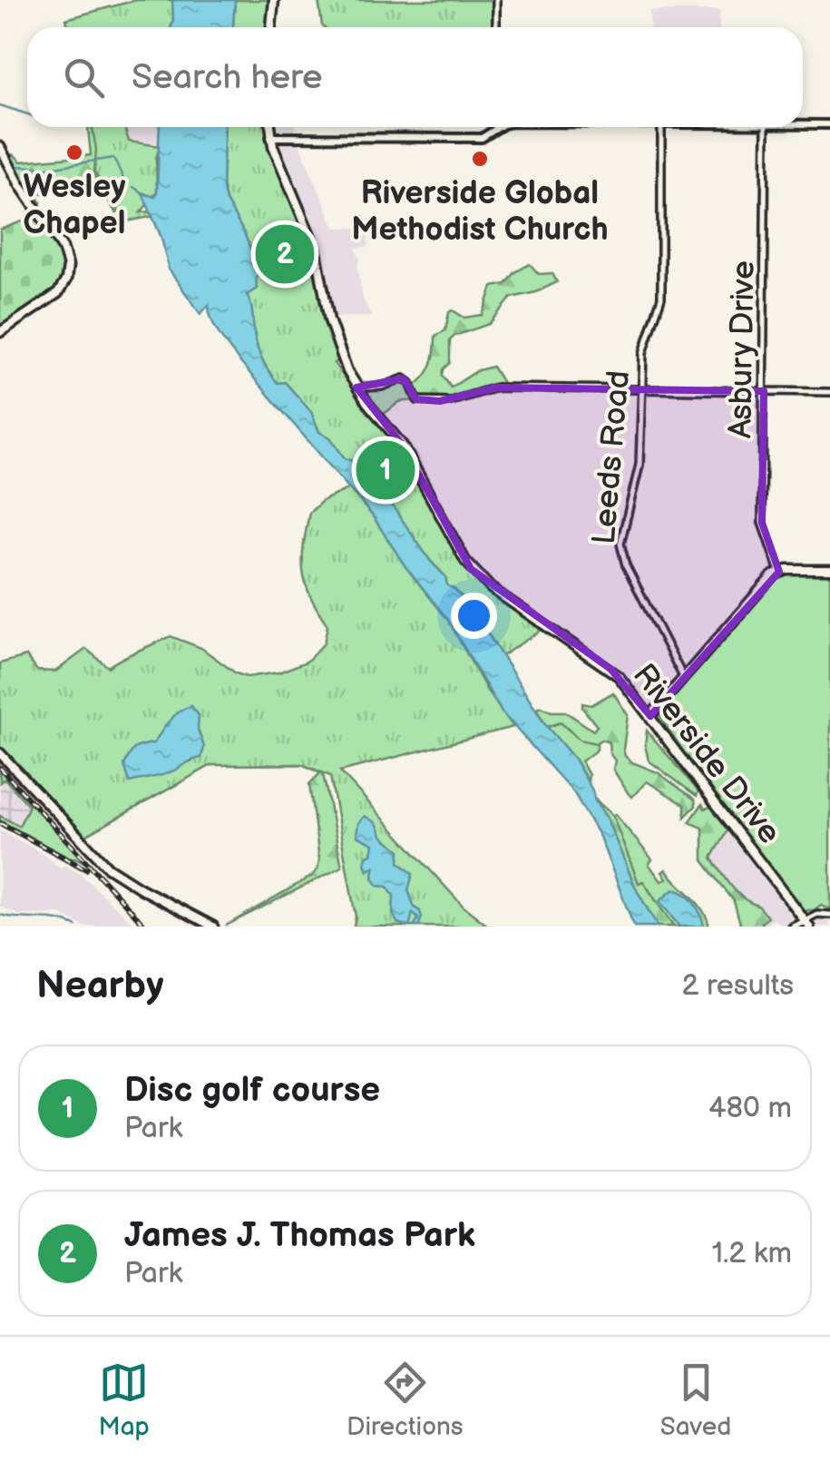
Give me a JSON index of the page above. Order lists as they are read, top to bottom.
{
  "streets": {
    "main road": ["Riverside Drive"],
    "street": ["Asbury Drive", "Leeds Road"]
  },
  "places": ["Wesley Chapel", "Riverside Global Methodist Church"],
  "page": {
    "search": "Search here",
    "pins": ["2", "1"],
    "heading": ["Nearby", "2 results"],
    "list": [
      {
        "mark": "1",
        "name": "Disc golf course",
        "note": "Park",
        "value": "480 m"
      },
      {
        "mark": "2",
        "name": "James J. Thomas Park",
        "note": "Park",
        "value": "1.2 km"
      }
    ],
    "nav": ["Map", "Directions", "Saved"]
  }
}
